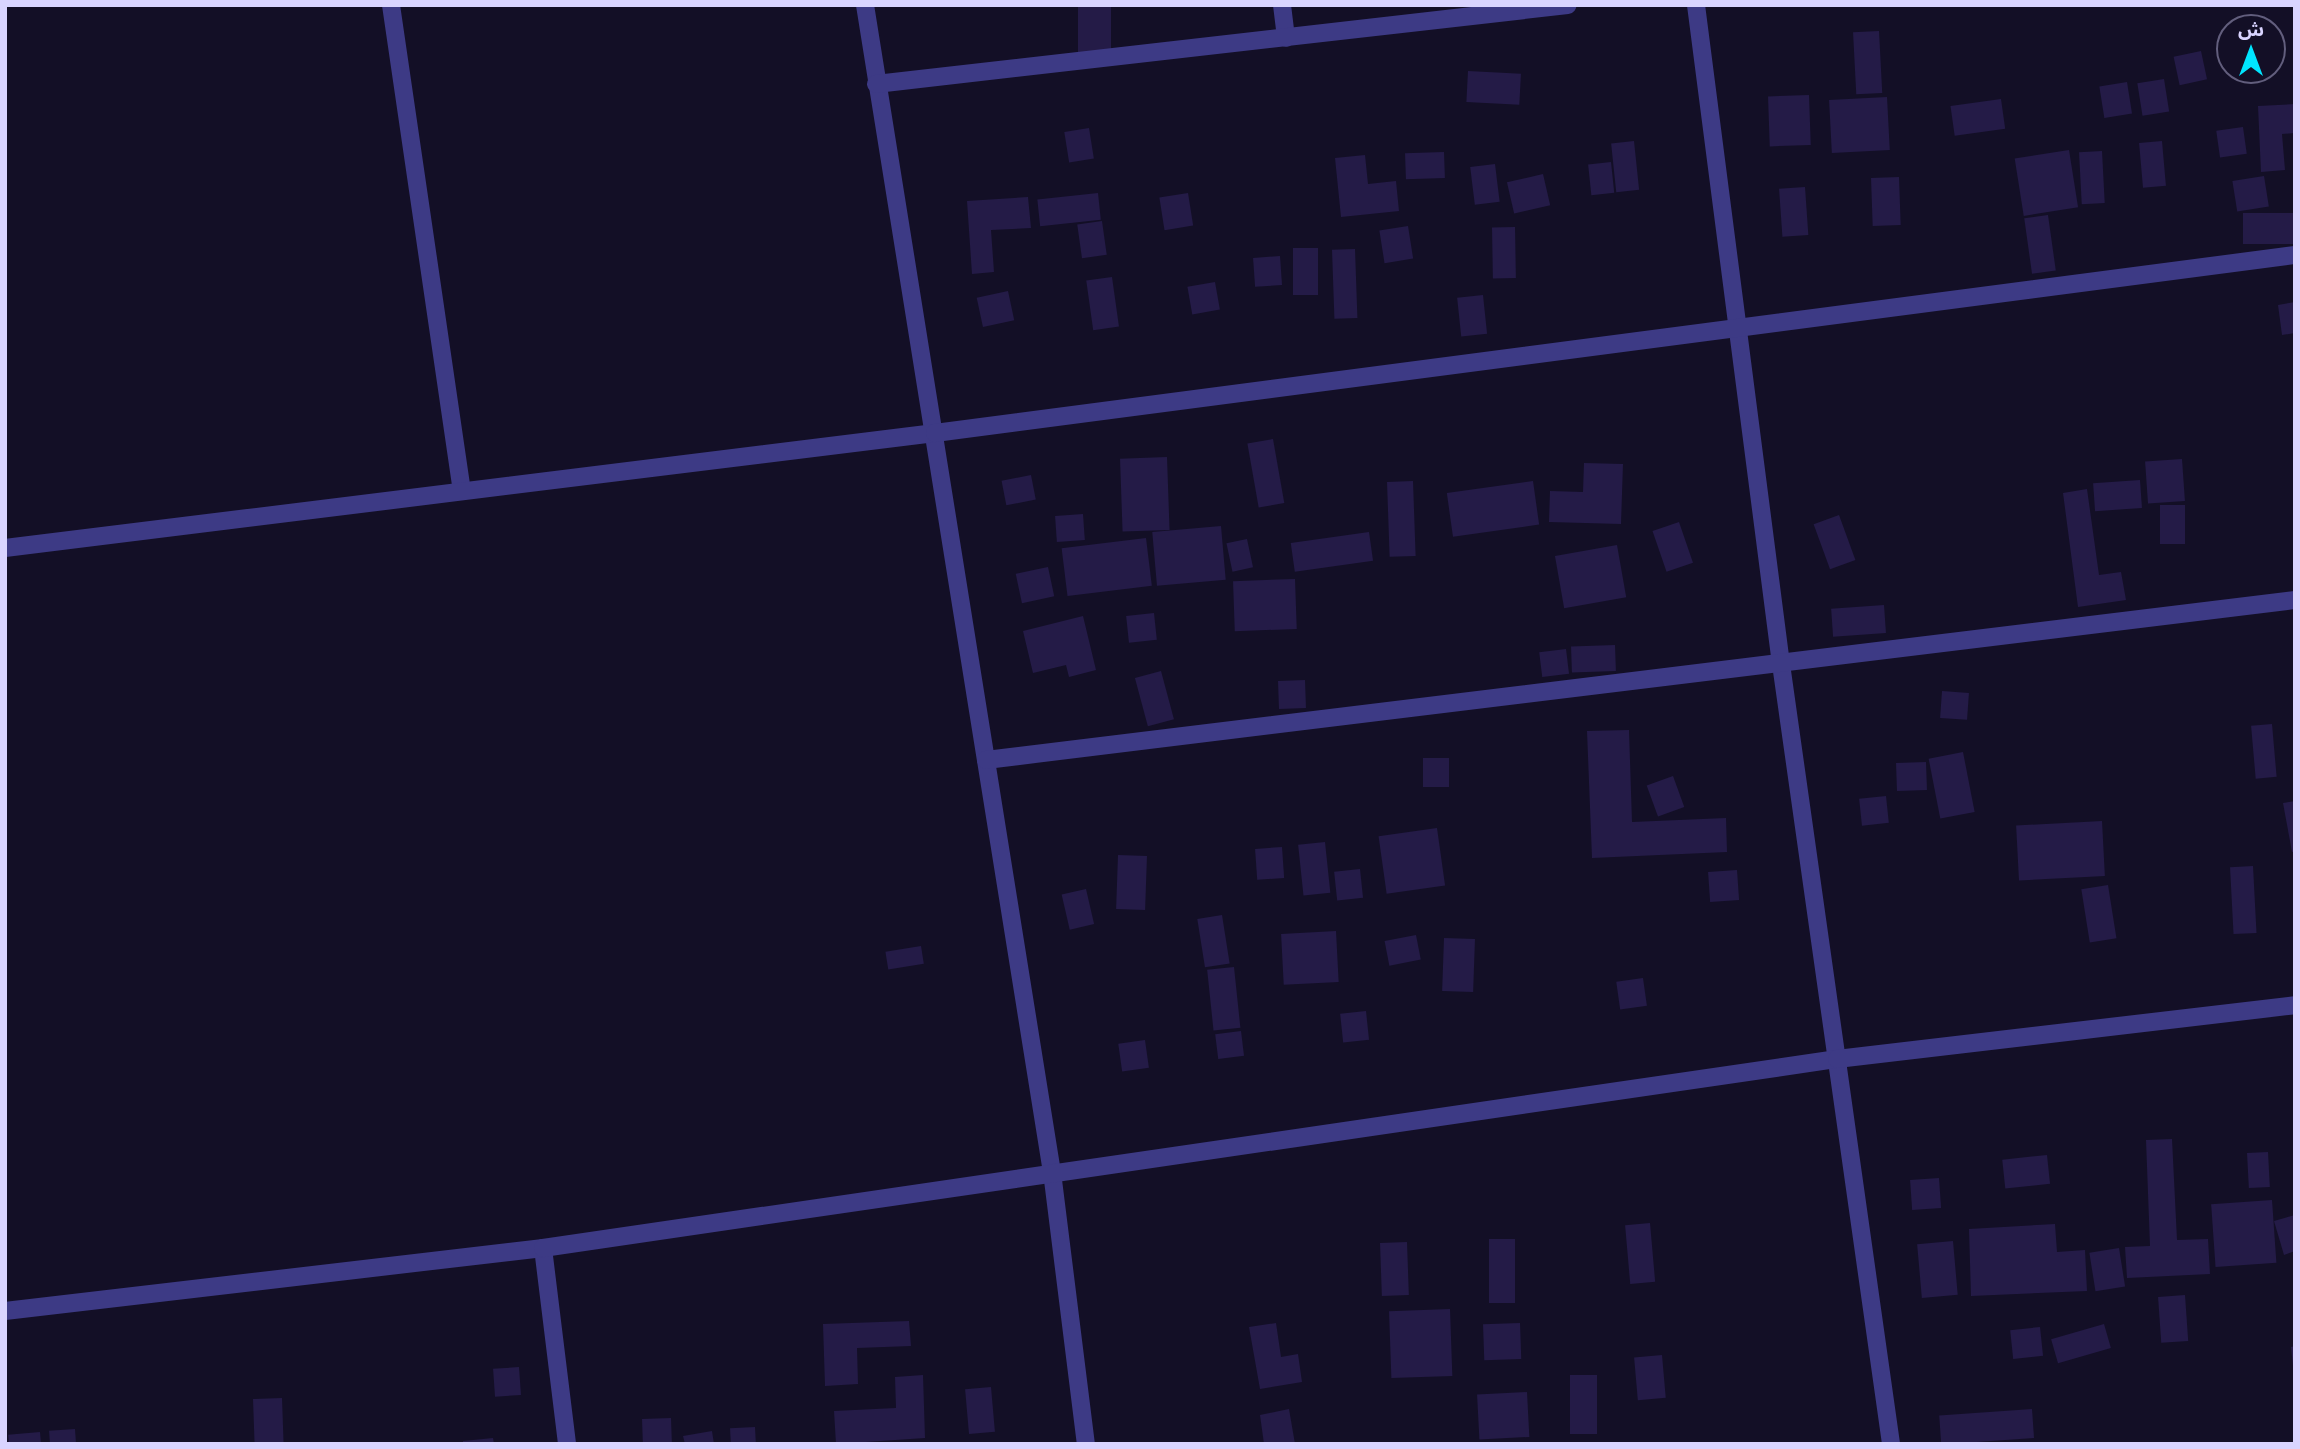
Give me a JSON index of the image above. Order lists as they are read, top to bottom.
{
  "north": "top"
}
